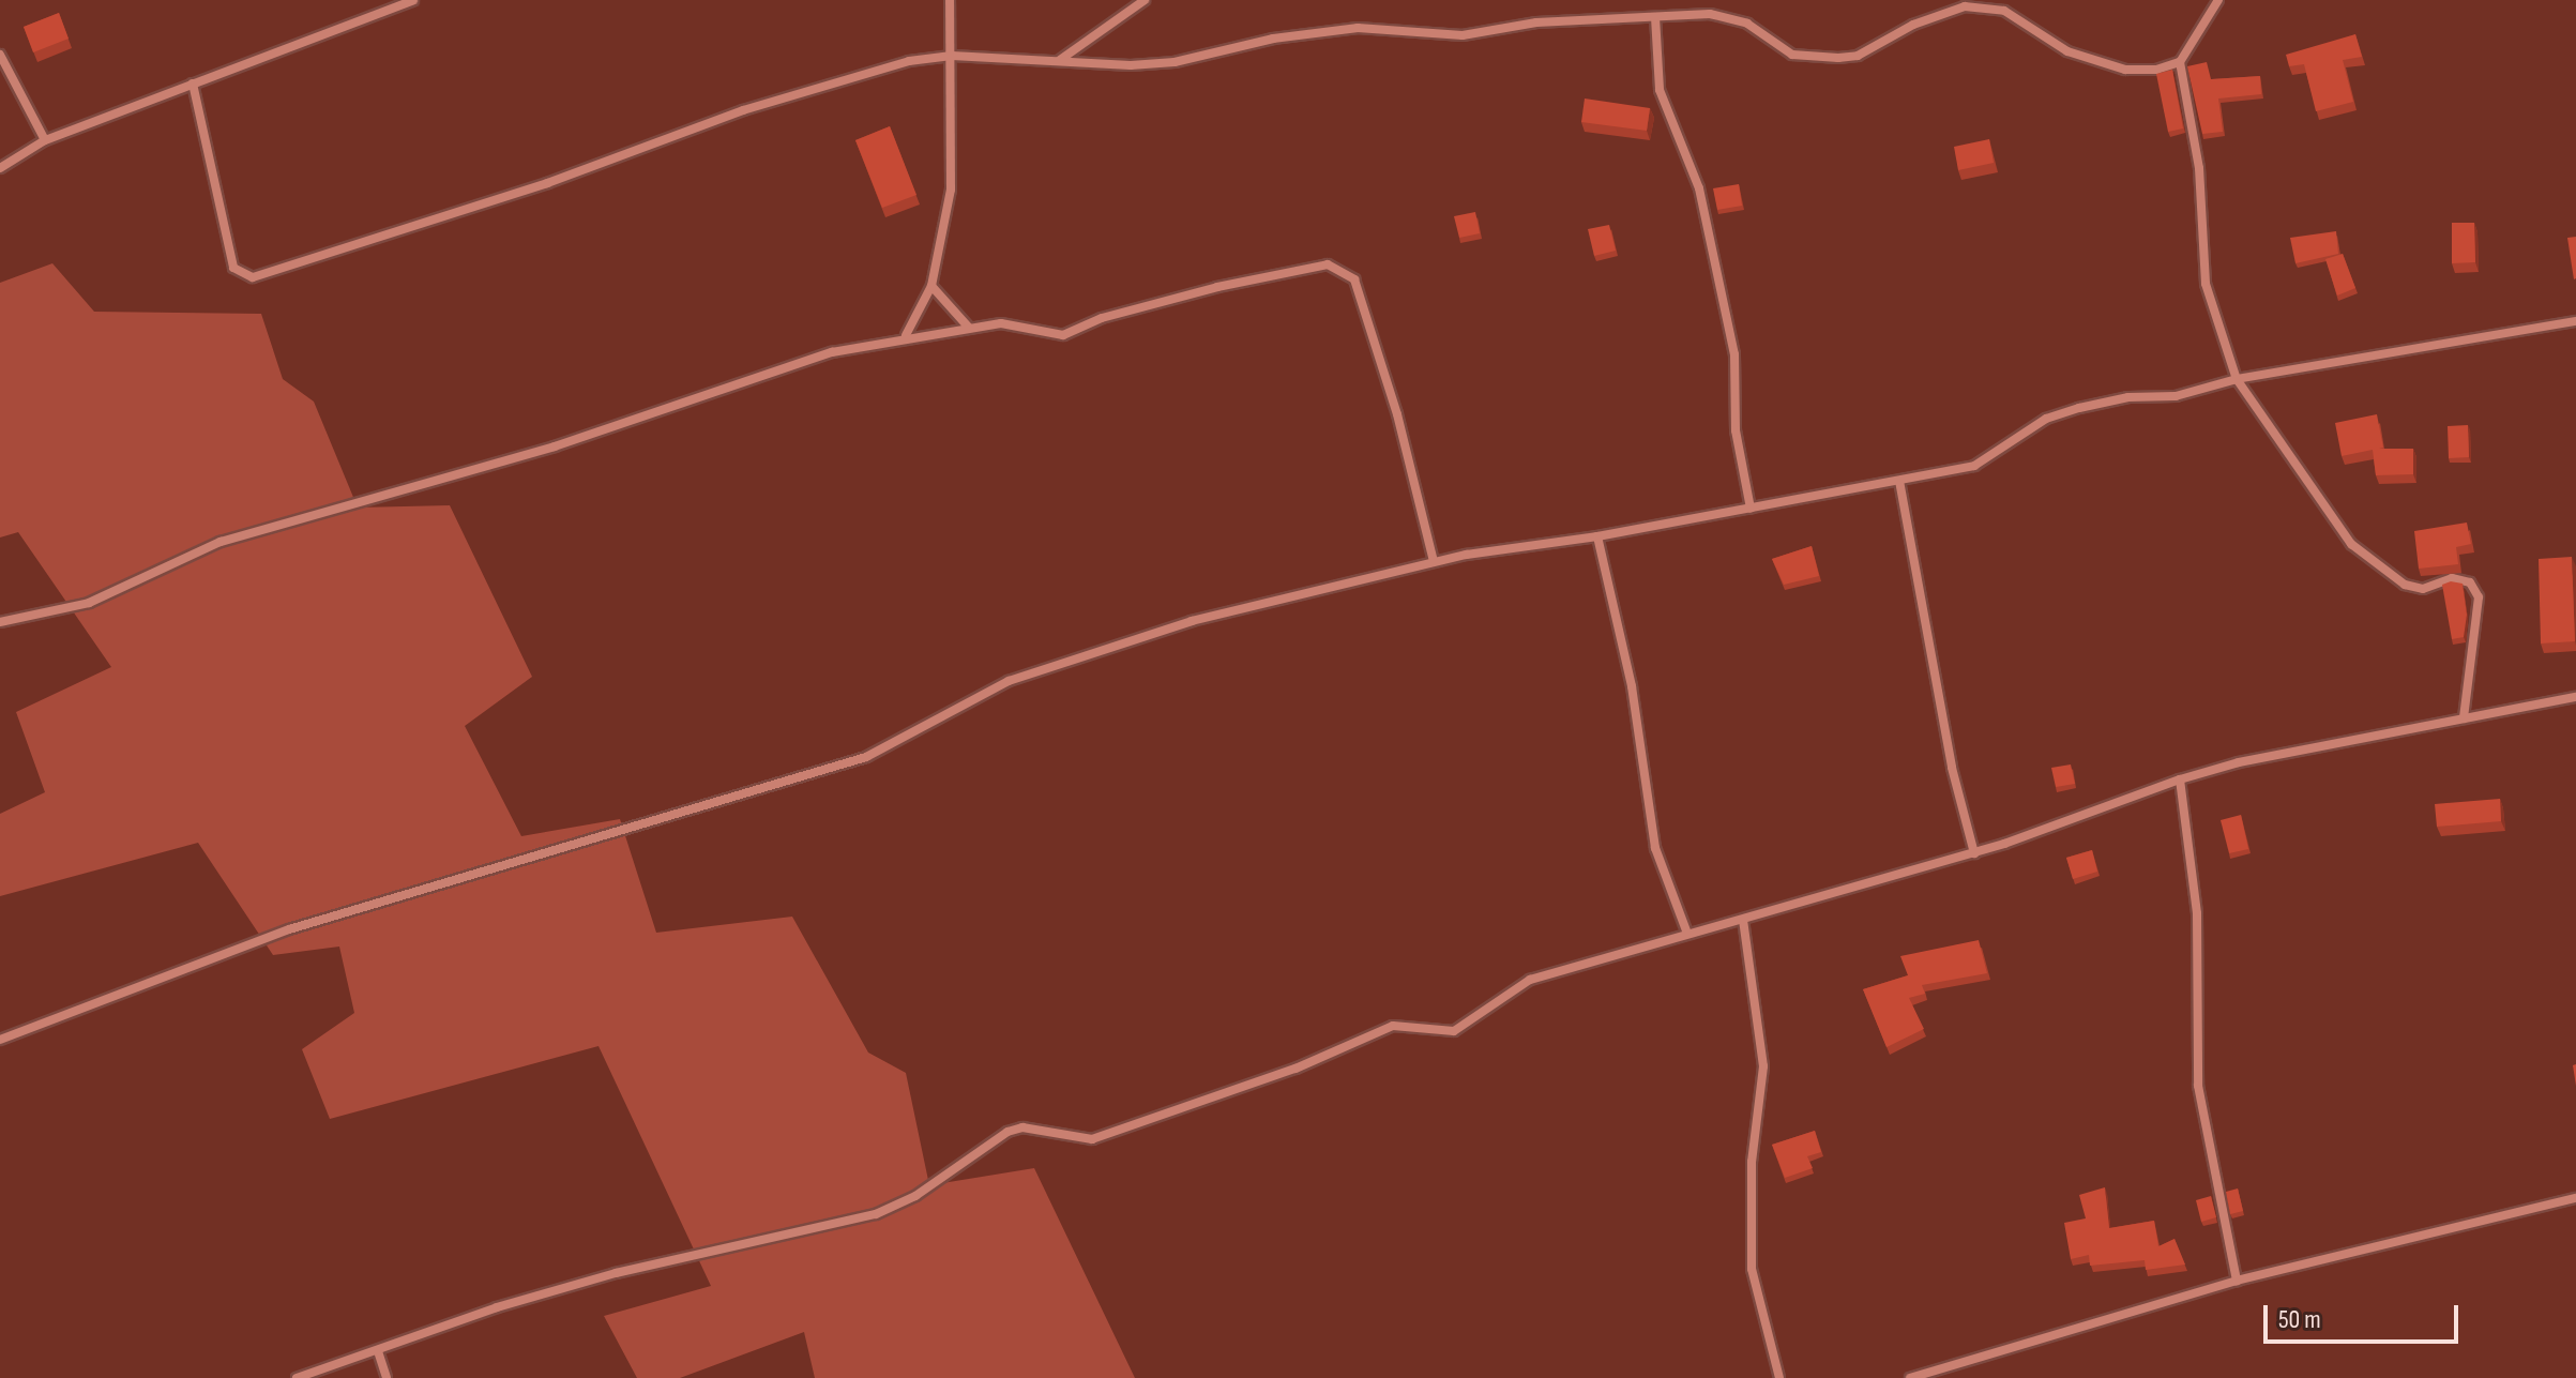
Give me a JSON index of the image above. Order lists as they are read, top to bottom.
{
  "scale_bar": "50 m"
}
